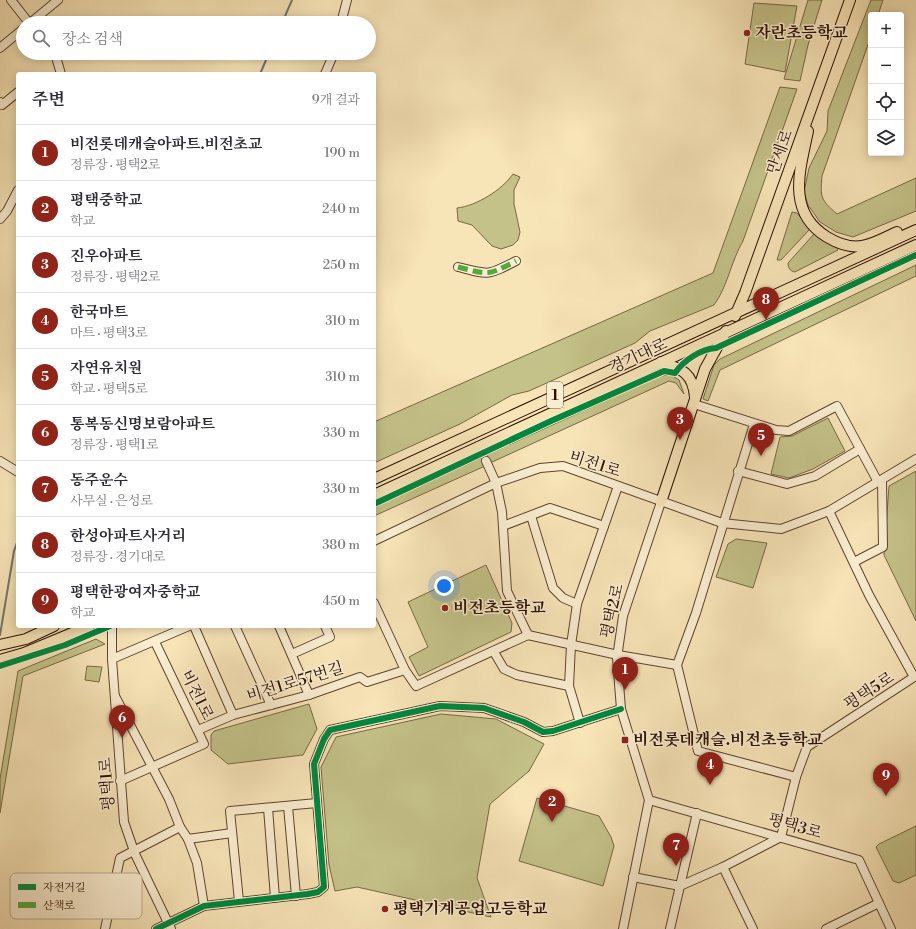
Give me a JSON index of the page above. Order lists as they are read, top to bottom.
{
  "streets": {
    "main road": [
      "만세로",
      "경기대로",
      "1",
      "평택2로"
    ],
    "street": [
      "비전1로",
      "비전1로57번길",
      "평택5로",
      "평택1로",
      "평택3로"
    ]
  },
  "crossings": [
    ["만세로", "경기대로"],
    ["만세로", "평택2로"],
    ["경기대로", "평택2로"],
    ["비전1로", "평택2로"],
    ["비전1로", "비전1로57번길"],
    ["평택2로", "평택3로"],
    ["평택5로", "평택3로"]
  ],
  "places": {
    "other": ["자란초등학교", "비전초등학교", "평택기계공업고등학교"],
    "transit": ["비전롯데캐슬.비전초등학교"]
  },
  "legend": ["자전거길", "산책로"],
  "page": {
    "map_buttons": ["+", "−"],
    "search": "장소 검색",
    "heading": ["주변", "9개 결과"],
    "list": [
      {
        "mark": "1",
        "name": "비전롯데캐슬아파트.비전초교",
        "note": "정류장 · 평택2로",
        "value": "190 m"
      },
      {
        "mark": "2",
        "name": "평택중학교",
        "note": "학교",
        "value": "240 m"
      },
      {
        "mark": "3",
        "name": "진우아파트",
        "note": "정류장 · 평택2로",
        "value": "250 m"
      },
      {
        "mark": "4",
        "name": "한국마트",
        "note": "마트 · 평택3로",
        "value": "310 m"
      },
      {
        "mark": "5",
        "name": "자연유치원",
        "note": "학교 · 평택5로",
        "value": "310 m"
      },
      {
        "mark": "6",
        "name": "통복동신명보람아파트",
        "note": "정류장 · 평택1로",
        "value": "330 m"
      },
      {
        "mark": "7",
        "name": "동주운수",
        "note": "사무실 · 은성로",
        "value": "330 m"
      },
      {
        "mark": "8",
        "name": "한성아파트사거리",
        "note": "정류장 · 경기대로",
        "value": "380 m"
      },
      {
        "mark": "9",
        "name": "평택한광여자중학교",
        "note": "학교",
        "value": "450 m"
      }
    ],
    "pins": [
      "8",
      "3",
      "5",
      "1",
      "6",
      "4",
      "9",
      "2",
      "7"
    ]
  }
}
